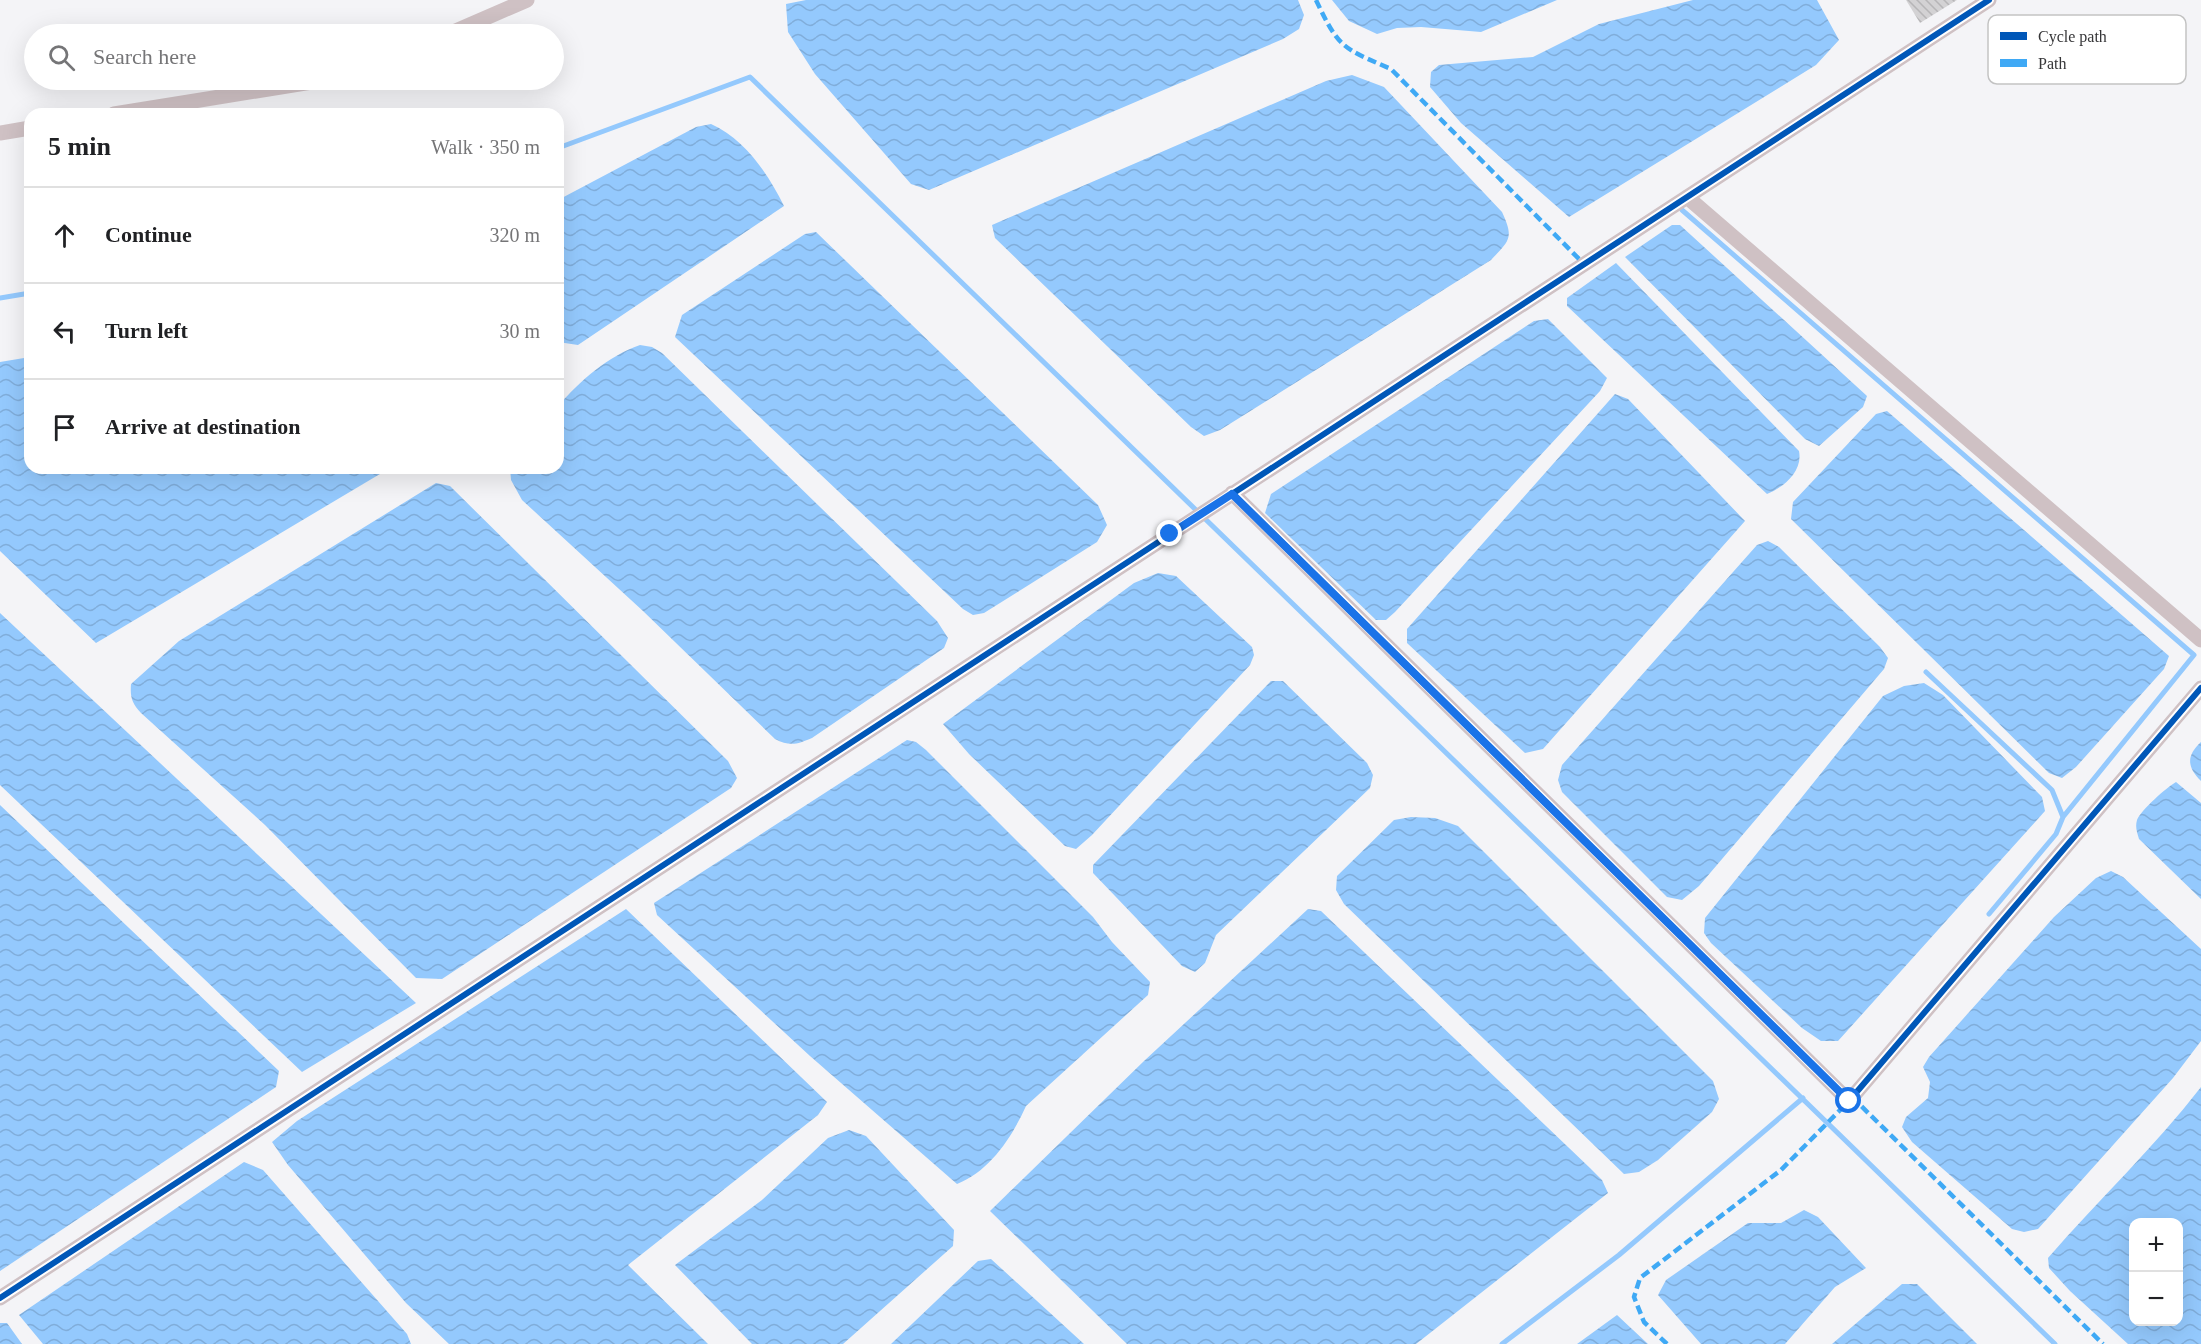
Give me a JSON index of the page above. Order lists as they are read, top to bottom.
{
  "legend": ["Cycle path", "Path"],
  "page": {
    "search": "Search here",
    "heading": ["5 min", "Walk · 350 m"],
    "list": [
      ["Continue", "320 m"],
      ["Turn left", "30 m"],
      "Arrive at destination"
    ],
    "map_buttons": ["+", "−"]
  }
}
